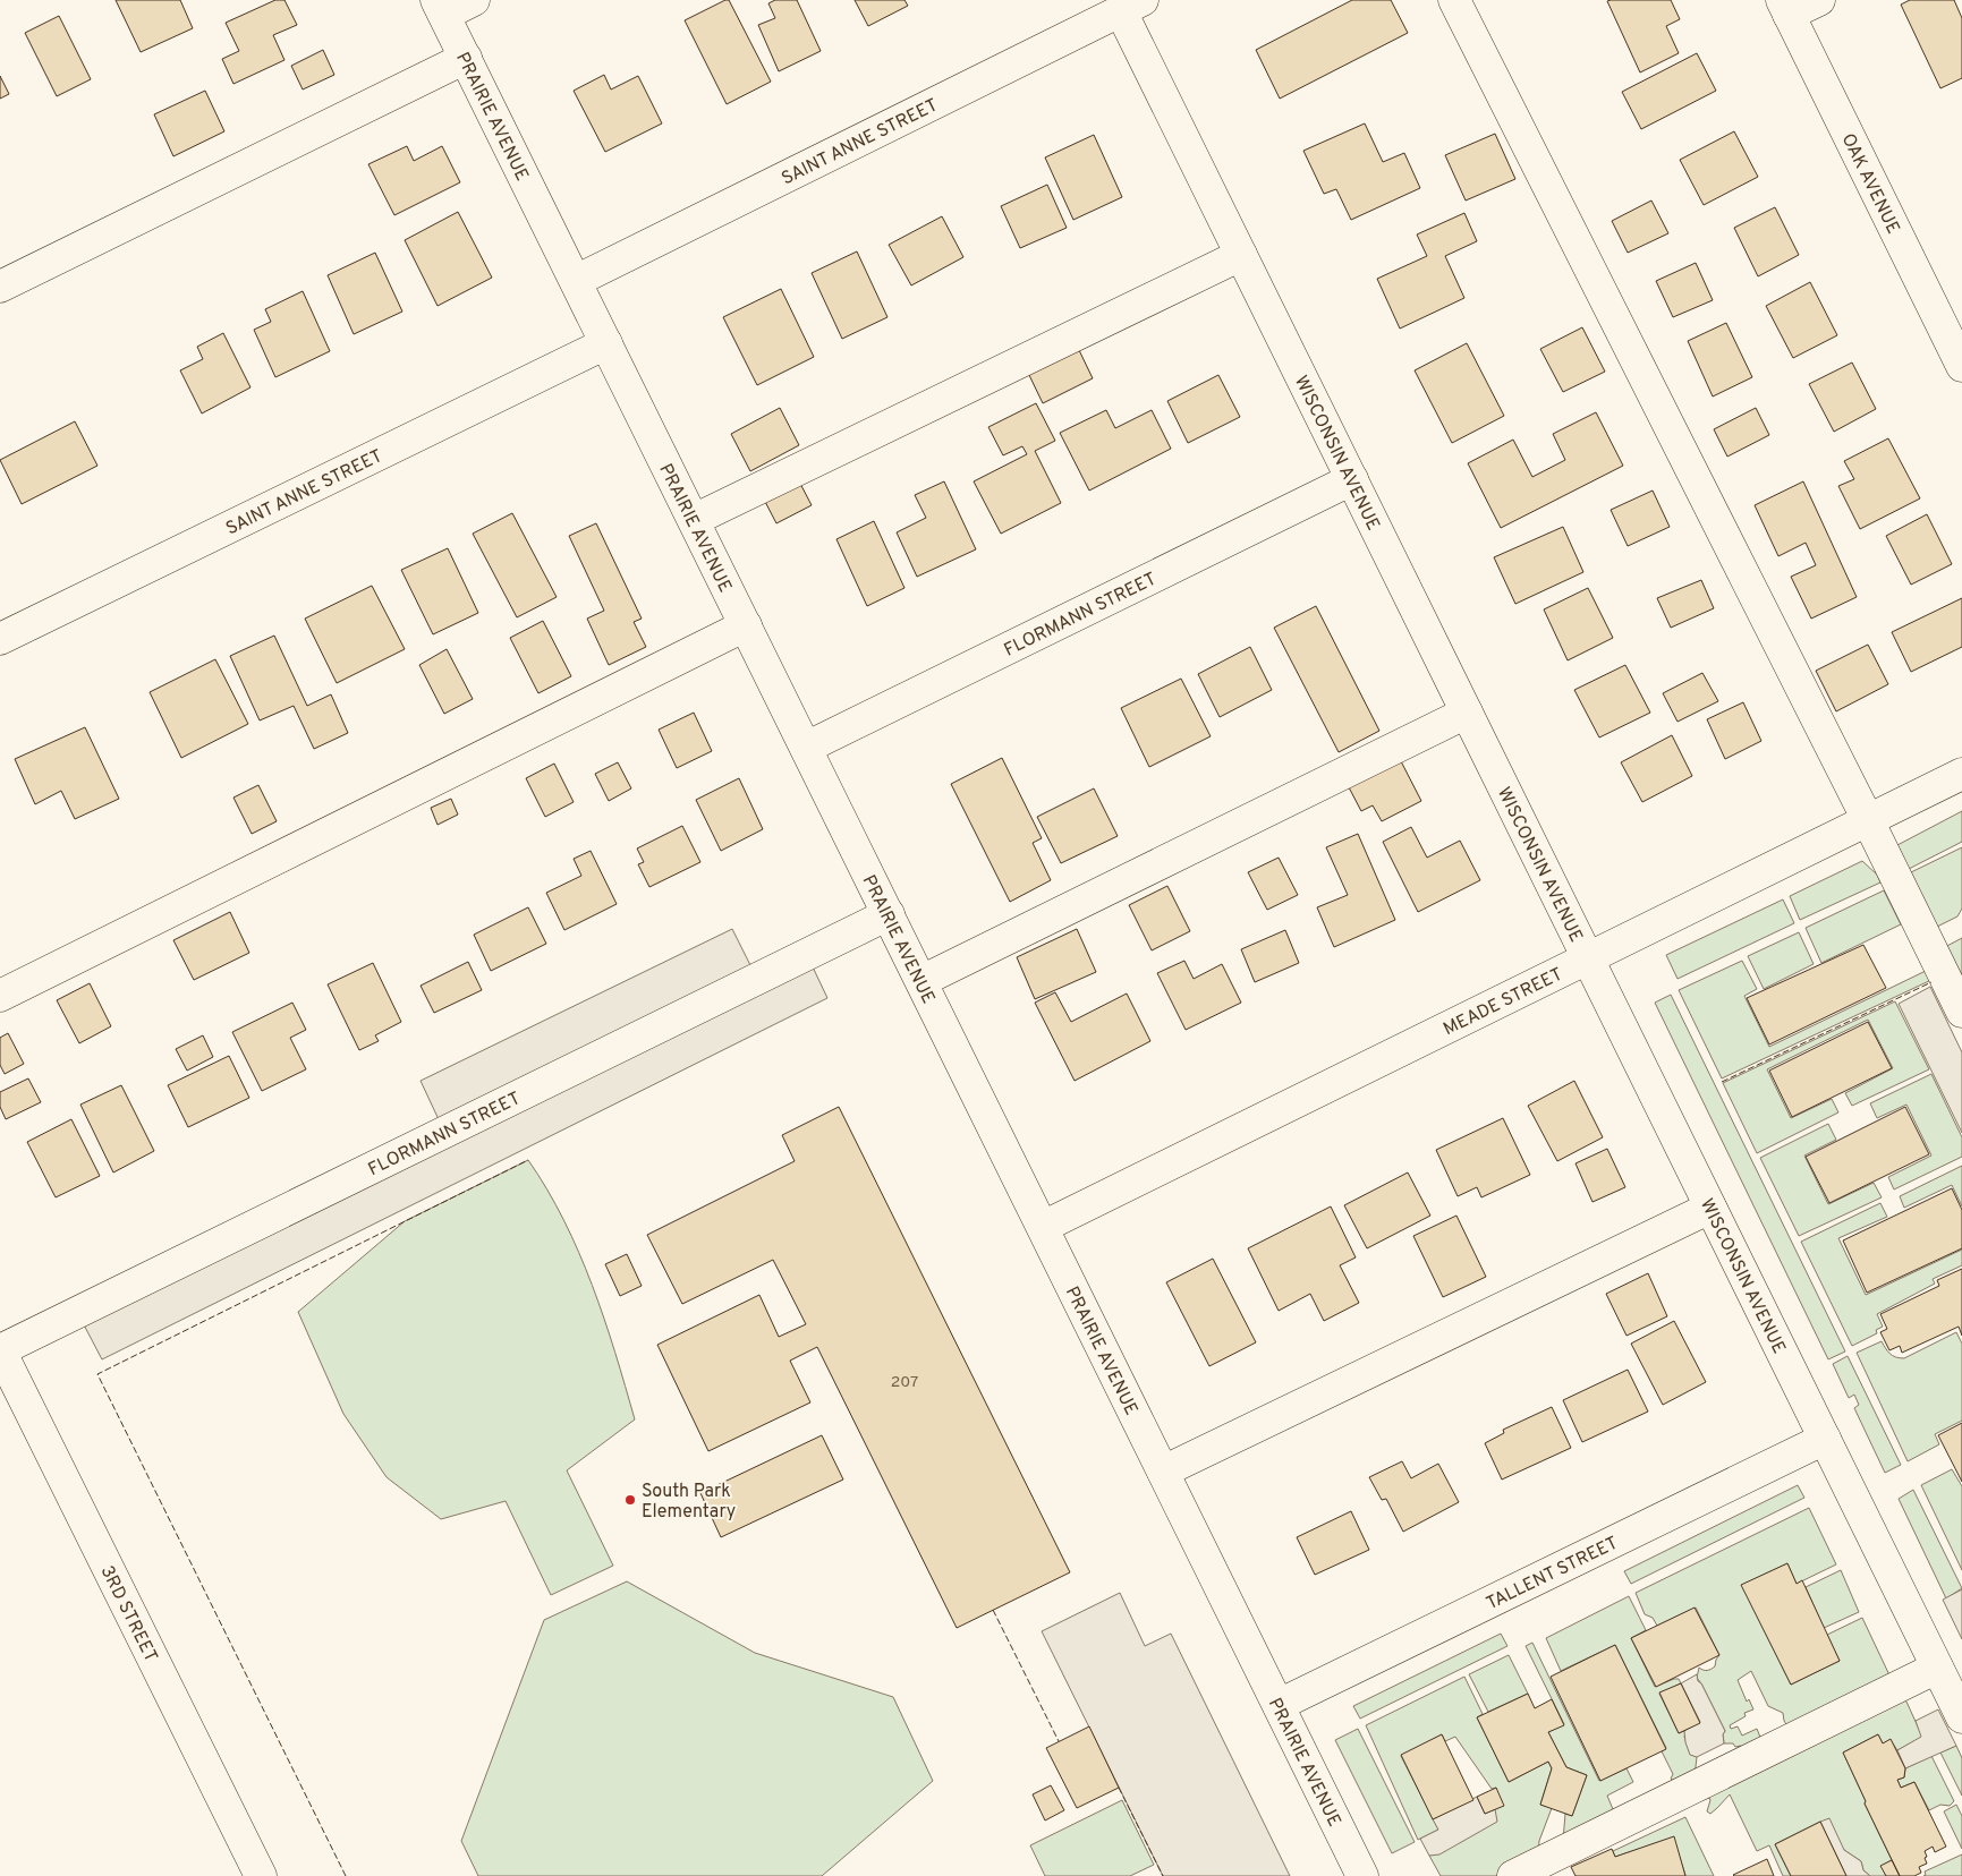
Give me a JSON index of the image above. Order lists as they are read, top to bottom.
{
  "streets": {
    "street": [
      "PRAIRIE AVENUE",
      "SAINT ANNE STREET",
      "OAK AVENUE",
      "WISCONSIN AVENUE",
      "FLORMANN STREET",
      "MEADE STREET",
      "TALLENT STREET",
      "3RD STREET"
    ]
  },
  "crossings": [
    ["PRAIRIE AVENUE", "SAINT ANNE STREET"],
    ["PRAIRIE AVENUE", "FLORMANN STREET"],
    ["PRAIRIE AVENUE", "MEADE STREET"],
    ["PRAIRIE AVENUE", "TALLENT STREET"],
    ["SAINT ANNE STREET", "WISCONSIN AVENUE"],
    ["WISCONSIN AVENUE", "FLORMANN STREET"],
    ["WISCONSIN AVENUE", "MEADE STREET"],
    ["WISCONSIN AVENUE", "TALLENT STREET"],
    ["FLORMANN STREET", "3RD STREET"]
  ],
  "places": ["South Park Elementary"],
  "house_numbers": ["207"]
}
